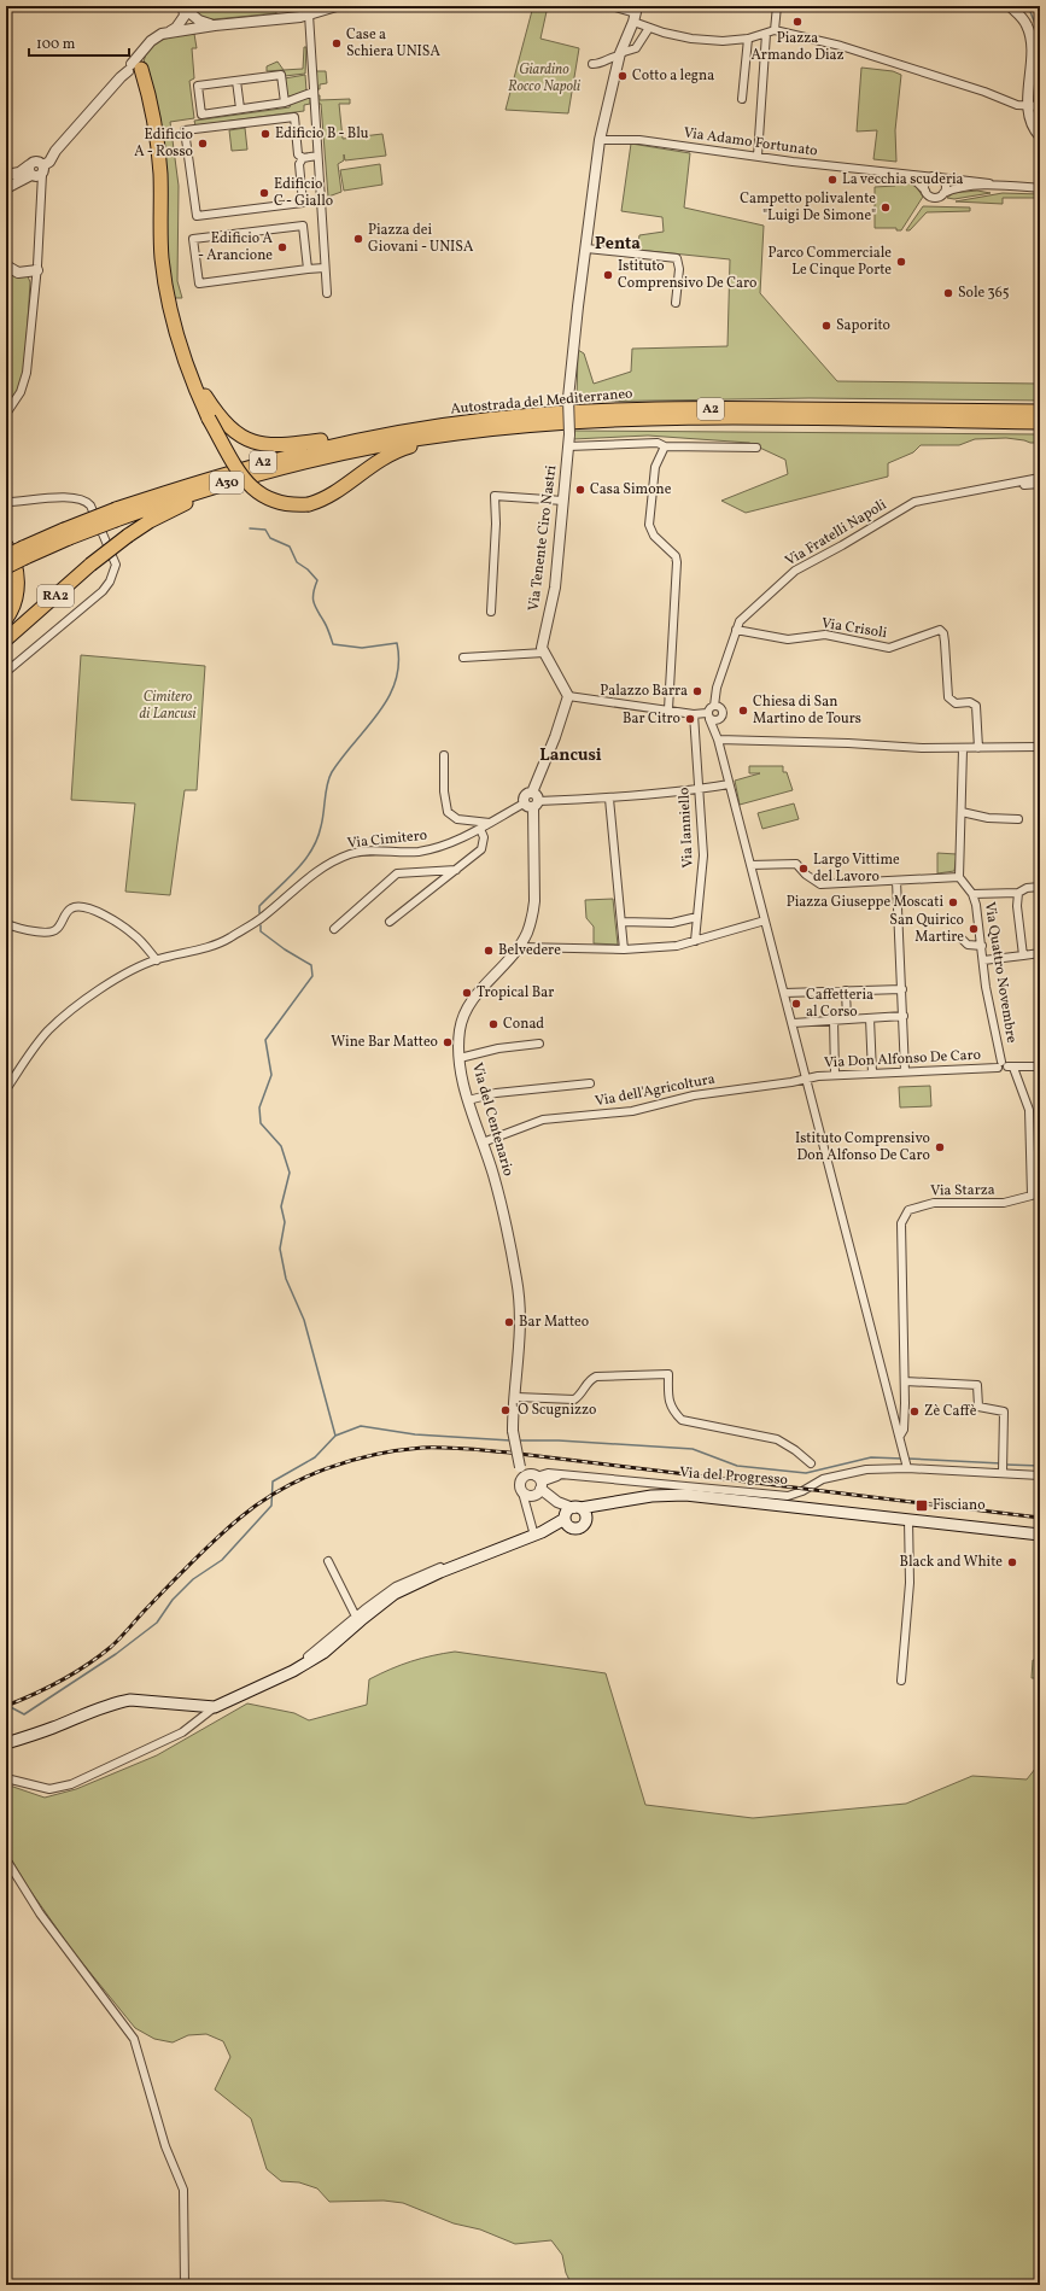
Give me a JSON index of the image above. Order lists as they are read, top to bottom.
{
  "streets": {
    "highway": [
      "Autostrada del Mediterraneo",
      "A2",
      "A30",
      "RA2"
    ],
    "street": [
      "Via Adamo Fortunato",
      "Via Fratelli Napoli",
      "Via Tenente Ciro Nastri",
      "Via Crisoli",
      "Via Ianniello",
      "Via Cimitero",
      "Via Quattro Novembre",
      "Via Don Alfonso De Caro",
      "Via dell'Agricoltura",
      "Via del Centenario",
      "Via Starza",
      "Via del Progresso"
    ]
  },
  "crossings": [
    ["Via Adamo Fortunato", "Via Tenente Ciro Nastri"],
    ["Autostrada del Mediterraneo", "A30"],
    ["Autostrada del Mediterraneo", "RA2"],
    ["A30", "RA2"],
    ["Via Fratelli Napoli", "Via Crisoli"],
    ["Via Cimitero", "Via del Centenario"],
    ["Via Quattro Novembre", "Via Don Alfonso De Caro"],
    ["Via Don Alfonso De Caro", "Via dell'Agricoltura"],
    ["Via dell'Agricoltura", "Via del Centenario"]
  ],
  "districts": ["Penta", "Lancusi"],
  "parks": ["Giardino Rocco Napoli", "Cimitero di Lancusi"],
  "places": {
    "other": [
      "Piazza Armando Diaz",
      "Case a Schiera UNISA",
      "Cotto a legna",
      "Edificio B - Blu",
      "Edificio A - Rosso",
      "La vecchia scuderia",
      "Edificio C - Giallo",
      "Campetto polivalente \"Luigi De Simone\"",
      "Piazza dei Giovani - UNISA",
      "Edificio A - Arancione",
      "Parco Commerciale Le Cinque Porte",
      "Istituto Comprensivo De Caro",
      "Sole 365",
      "Saporito",
      "Casa Simone",
      "Palazzo Barra",
      "Chiesa di San Martino de Tours",
      "Bar Citro",
      "Largo Vittime del Lavoro",
      "Piazza Giuseppe Moscati",
      "San Quirico Martire",
      "Belvedere",
      "Tropical Bar",
      "Caffetteria al Corso",
      "Conad",
      "Wine Bar Matteo",
      "Istituto Comprensivo Don Alfonso De Caro",
      "Bar Matteo",
      "'O Scugnizzo",
      "Zè Caffè",
      "Black and White"
    ],
    "transit": ["Fisciano"]
  },
  "scale_bar": "100 m"
}
